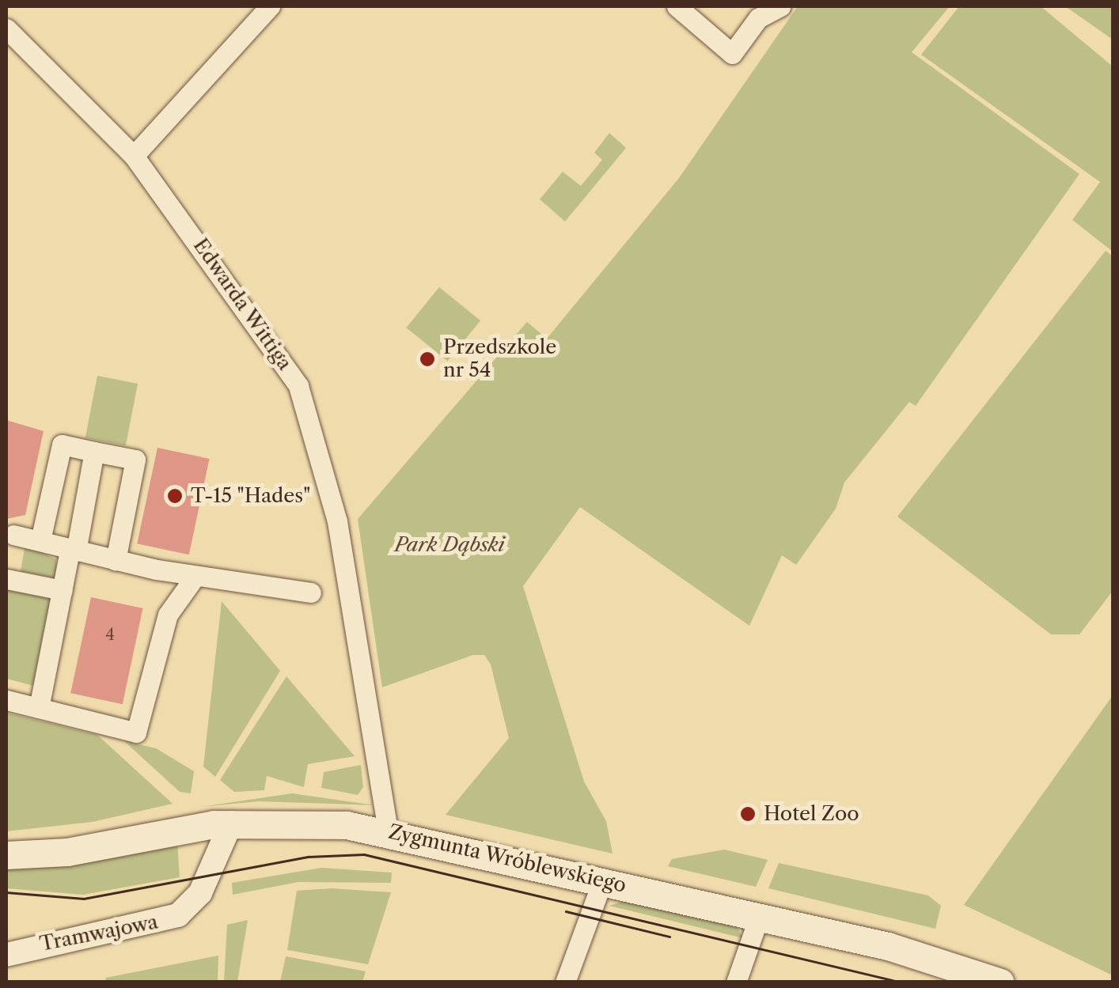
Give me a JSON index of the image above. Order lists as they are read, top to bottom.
{
  "streets": {
    "main road": ["Zygmunta Wróblewskiego"],
    "street": ["Edwarda Wittiga", "Tramwajowa"]
  },
  "crossings": [
    ["Edwarda Wittiga", "Zygmunta Wróblewskiego"],
    ["Zygmunta Wróblewskiego", "Tramwajowa"]
  ],
  "parks": ["Park Dąbski"],
  "places": ["Przedszkole nr 54", "T-15 \"Hades\"", "Hotel Zoo"],
  "house_numbers": ["4"]
}
